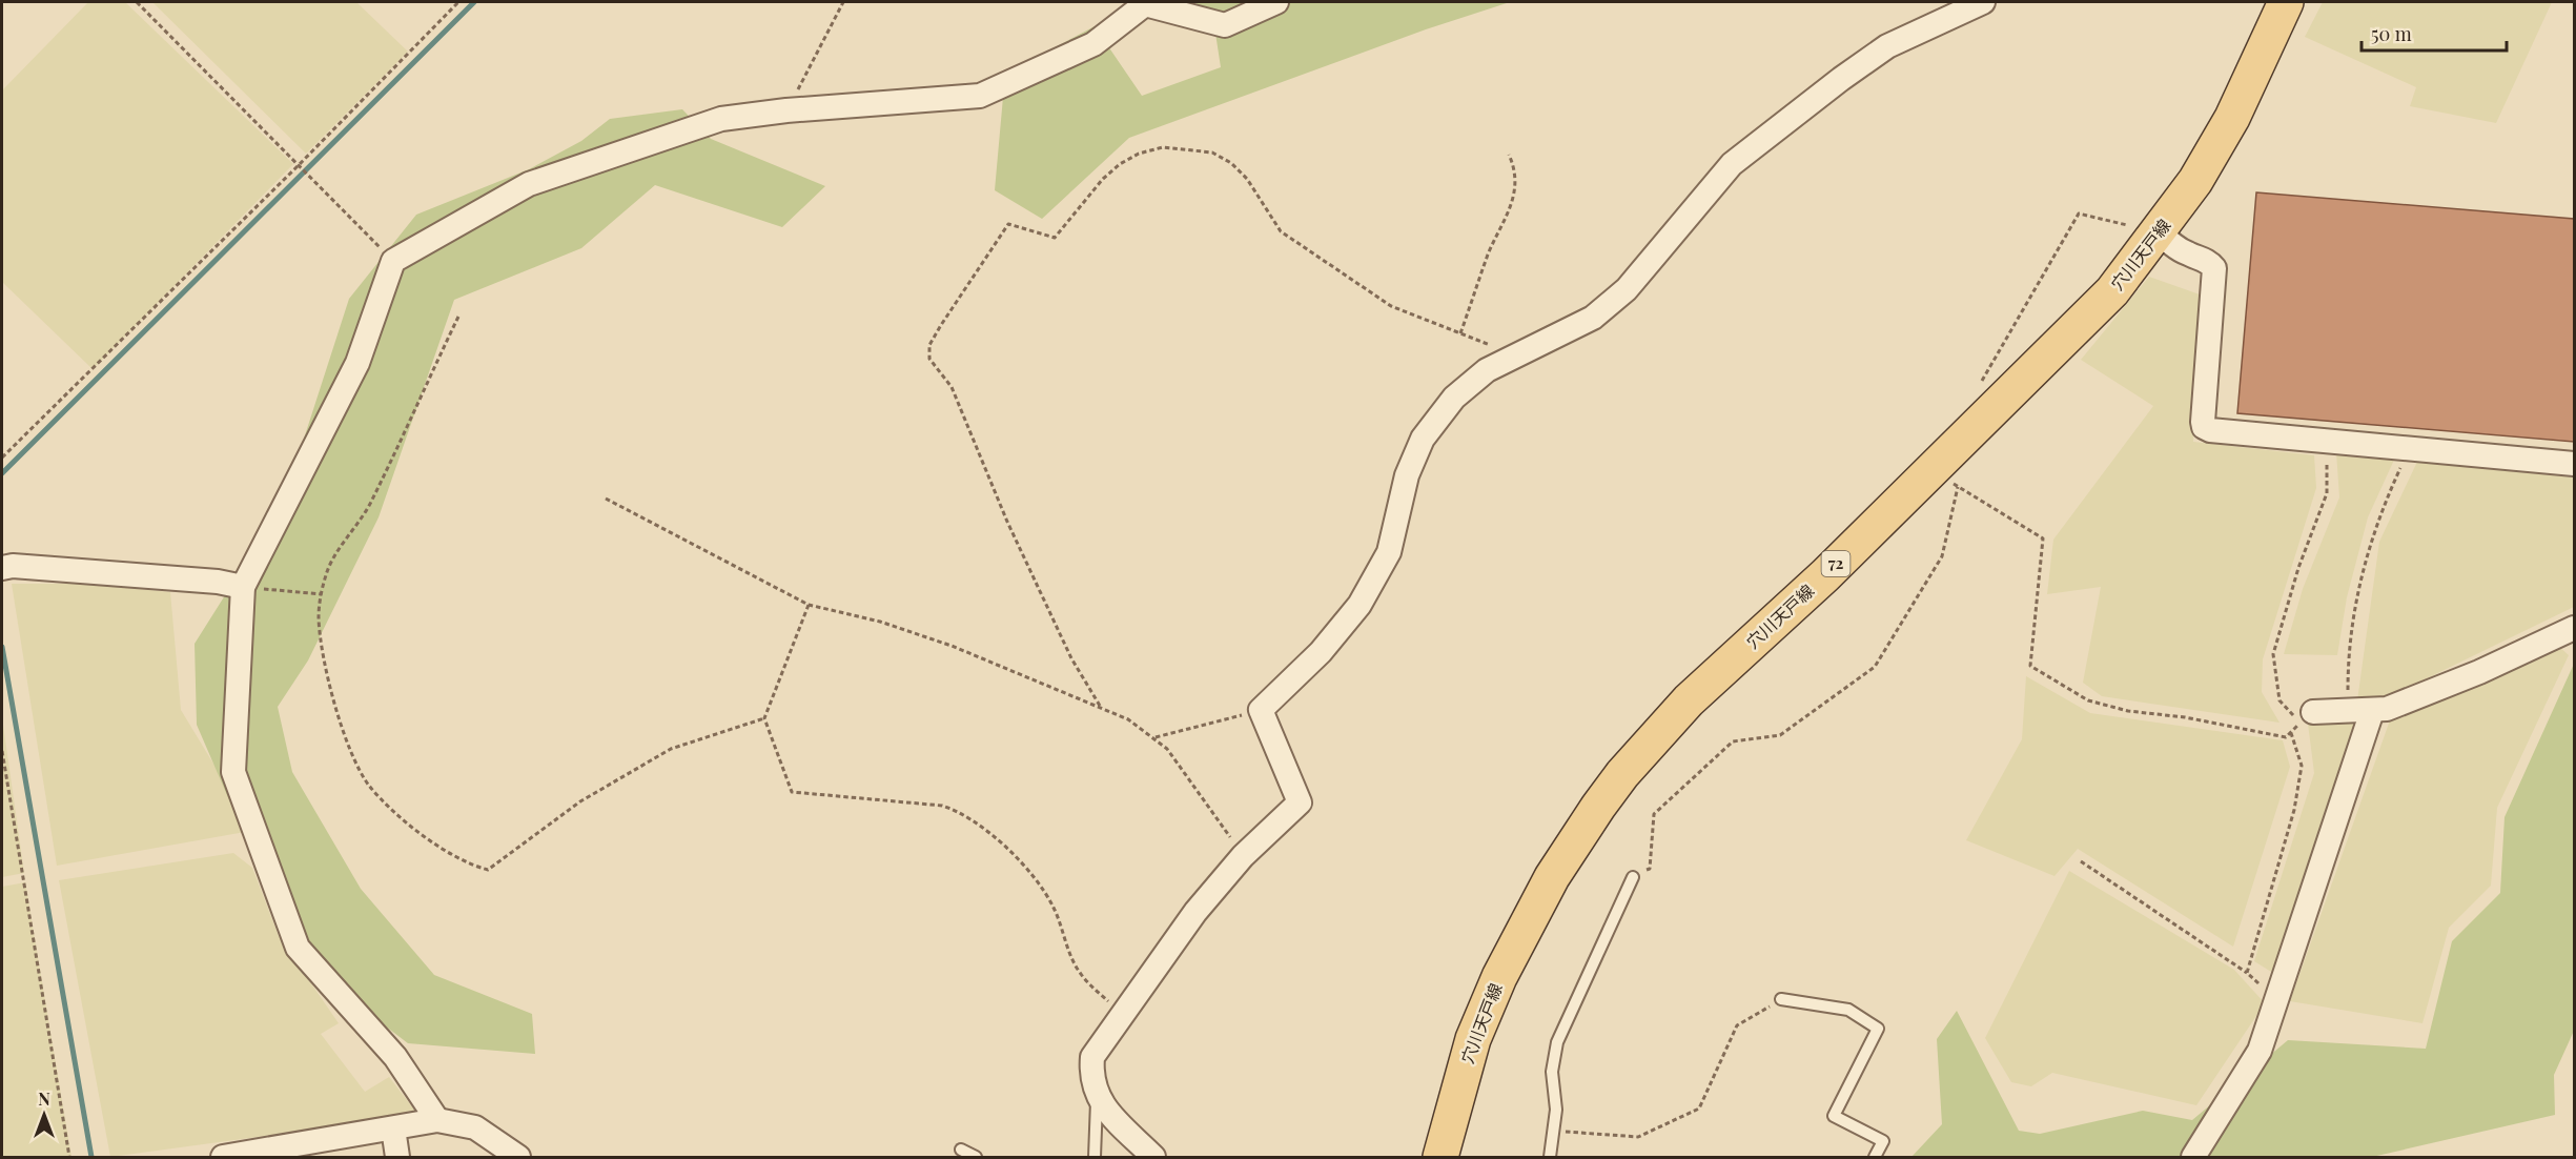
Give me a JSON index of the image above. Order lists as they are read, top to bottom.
{
  "streets": {
    "main road": ["穴川天戸線", "72"]
  },
  "scale_bar": "50 m",
  "north": "top"
}
